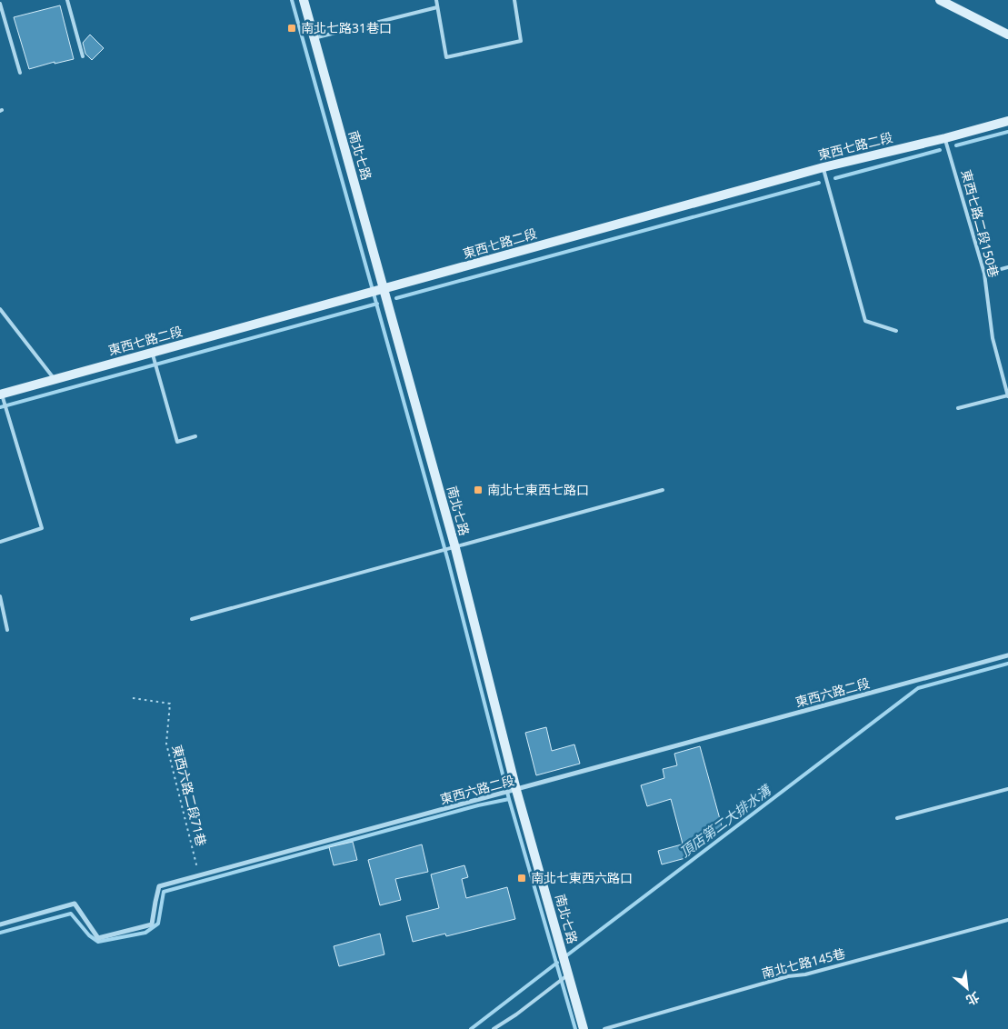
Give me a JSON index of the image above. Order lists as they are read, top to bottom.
{
  "streets": {
    "street": ["東西七路二段", "南北七路", "東西六路二段"],
    "lane": ["東西七路二段150巷", "南北七路145巷"],
    "path": ["東西六路二段71巷"]
  },
  "crossings": [
    ["東西七路二段", "南北七路"],
    ["東西七路二段", "東西七路二段150巷"],
    ["南北七路", "東西六路二段"],
    ["東西六路二段", "東西六路二段71巷"]
  ],
  "water": ["頂店第二大排水溝"],
  "places": {
    "transit": ["南北七路31巷口", "南北七東西七路口", "南北七東西六路口"]
  },
  "north": "bottom right"
}
